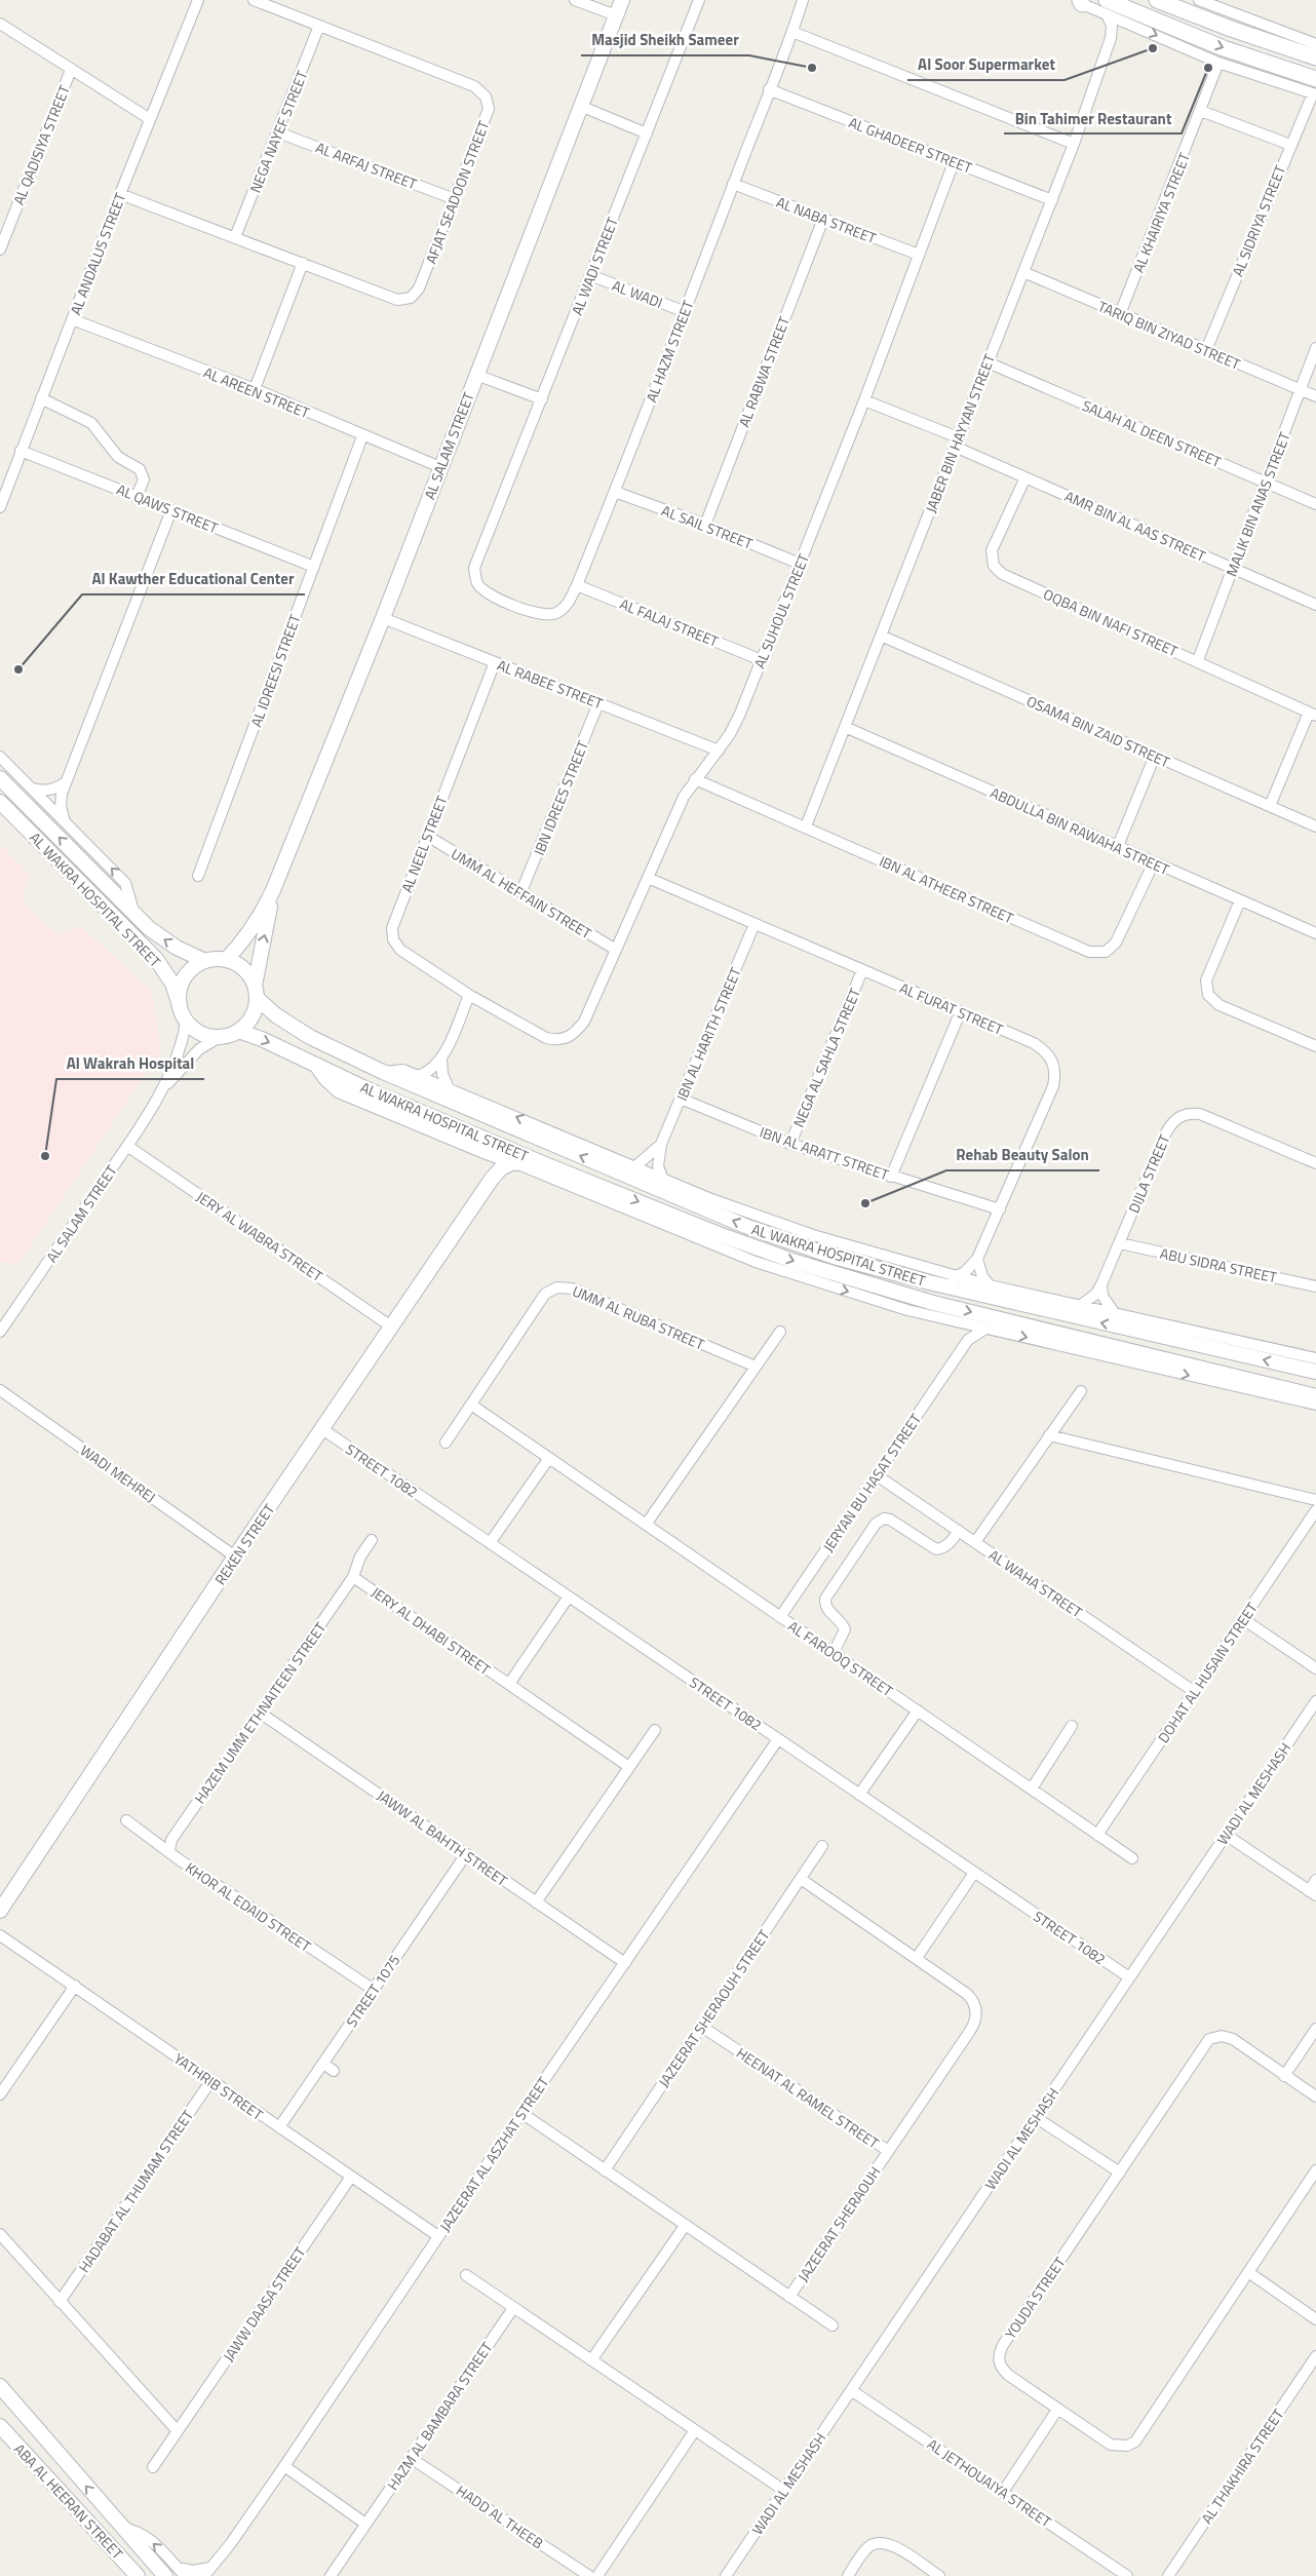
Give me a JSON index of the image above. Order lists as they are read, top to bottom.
{
  "streets": {
    "street": [
      "NEGA NAYEF STREET",
      "AL QADISIYA STREET",
      "AL GHADEER STREET",
      "AL ARFAJ STREET",
      "AFJAT SEADOON STREET",
      "AL KHAIRIYA STREET",
      "AL NABA STREET",
      "AL SIDRIYA STREET",
      "AL ANDALUS STREET",
      "AL WADI STREET",
      "AL WADI",
      "TARIQ BIN ZIYAD STREET",
      "AL HAZM STREET",
      "AL RABWA STREET",
      "AL AREEN STREET",
      "JABER BIN HAYYAN STREET",
      "SALAH AL DEEN STREET",
      "AL SALAM STREET",
      "MALIK BIN ANAS STREET",
      "AL QAWS STREET",
      "AMR BIN AL AAS STREET",
      "AL SAIL STREET",
      "AL SUHOUL STREET",
      "AL FALAJ STREET",
      "OQBA BIN NAFI STREET",
      "AL IDREESI STREET",
      "AL RABEE STREET",
      "OSAMA BIN ZAID STREET",
      "IBN IDREES STREET",
      "ABDULLA BIN RAWAHA STREET",
      "AL NEEL STREET",
      "IBN AL ATHEER STREET",
      "UMM AL HEFFAIN STREET",
      "AL WAKRA HOSPITAL STREET",
      "AL FURAT STREET",
      "IBN AL HARITH STREET",
      "NEGA AL SAHLA STREET",
      "IBN AL ARATT STREET",
      "DIJLA STREET",
      "JERY AL WABRA STREET",
      "ABU SIDRA STREET",
      "UMM AL RUBA STREET",
      "STREET 1082",
      "WADI MEHREJ",
      "JERYAN BU HASAT STREET",
      "REKEN STREET",
      "AL WAHA STREET",
      "JERY AL DHABI STREET",
      "AL FAROOQ STREET",
      "DOHAT AL HUSAIN STREET",
      "HAZEM UMM ETHNAITEEN STREET",
      "WADI AL MESHASH",
      "JAWW AL BAHTH STREET",
      "KHOR AL EDAID STREET",
      "STREET 1075",
      "JAZEERAT SHERAOUH STREET",
      "YATHRIB STREET",
      "HEENAT AL RAMEL STREET",
      "JAZEERAT AL ASZHAT STREET",
      "HADABAT AL THUMAM STREET",
      "JAZEERAT SHERAOUH",
      "YOUDA STREET",
      "JAWW DAASA STREET",
      "HAZM AL BAMBARA STREET",
      "AL THAKHIRA STREET",
      "AL JETHOUAIYA STREET",
      "ABA AL HEERAN STREET",
      "HADD AL THEEB"
    ]
  },
  "crossings": [
    ["NEGA NAYEF STREET", "AL ARFAJ STREET"],
    ["NEGA NAYEF STREET", "AFJAT SEADOON STREET"],
    ["AL GHADEER STREET", "AL HAZM STREET"],
    ["AL GHADEER STREET", "JABER BIN HAYYAN STREET"],
    ["AL GHADEER STREET", "AL SUHOUL STREET"],
    ["AL ARFAJ STREET", "AFJAT SEADOON STREET"],
    ["AFJAT SEADOON STREET", "AL ANDALUS STREET"],
    ["AL KHAIRIYA STREET", "TARIQ BIN ZIYAD STREET"],
    ["AL NABA STREET", "AL HAZM STREET"],
    ["AL NABA STREET", "AL RABWA STREET"],
    ["AL NABA STREET", "AL SUHOUL STREET"],
    ["AL SIDRIYA STREET", "TARIQ BIN ZIYAD STREET"],
    ["AL ANDALUS STREET", "AL AREEN STREET"],
    ["AL ANDALUS STREET", "AL QAWS STREET"],
    ["AL WADI STREET", "AL WADI"],
    ["AL WADI STREET", "AL HAZM STREET"],
    ["AL WADI", "AL HAZM STREET"],
    ["TARIQ BIN ZIYAD STREET", "JABER BIN HAYYAN STREET"],
    ["TARIQ BIN ZIYAD STREET", "MALIK BIN ANAS STREET"],
    ["AL HAZM STREET", "AL SAIL STREET"],
    ["AL HAZM STREET", "AL FALAJ STREET"],
    ["AL RABWA STREET", "AL SAIL STREET"],
    ["AL AREEN STREET", "AL SALAM STREET"],
    ["AL AREEN STREET", "AL IDREESI STREET"],
    ["JABER BIN HAYYAN STREET", "SALAH AL DEEN STREET"],
    ["JABER BIN HAYYAN STREET", "AMR BIN AL AAS STREET"],
    ["JABER BIN HAYYAN STREET", "OSAMA BIN ZAID STREET"],
    ["JABER BIN HAYYAN STREET", "ABDULLA BIN RAWAHA STREET"],
    ["JABER BIN HAYYAN STREET", "IBN AL ATHEER STREET"],
    ["SALAH AL DEEN STREET", "MALIK BIN ANAS STREET"],
    ["AL SALAM STREET", "AL RABEE STREET"],
    ["AL SALAM STREET", "AL WAKRA HOSPITAL STREET"],
    ["AL SALAM STREET", "JERY AL WABRA STREET"],
    ["MALIK BIN ANAS STREET", "AMR BIN AL AAS STREET"],
    ["MALIK BIN ANAS STREET", "OQBA BIN NAFI STREET"],
    ["AL QAWS STREET", "AL IDREESI STREET"],
    ["AMR BIN AL AAS STREET", "AL SUHOUL STREET"],
    ["AMR BIN AL AAS STREET", "OQBA BIN NAFI STREET"],
    ["AL SAIL STREET", "AL SUHOUL STREET"],
    ["AL SUHOUL STREET", "AL FALAJ STREET"],
    ["AL SUHOUL STREET", "AL RABEE STREET"],
    ["AL SUHOUL STREET", "AL NEEL STREET"],
    ["AL SUHOUL STREET", "IBN AL ATHEER STREET"],
    ["AL SUHOUL STREET", "UMM AL HEFFAIN STREET"],
    ["AL SUHOUL STREET", "AL FURAT STREET"],
    ["AL RABEE STREET", "IBN IDREES STREET"],
    ["AL RABEE STREET", "AL NEEL STREET"],
    ["IBN IDREES STREET", "UMM AL HEFFAIN STREET"],
    ["ABDULLA BIN RAWAHA STREET", "IBN AL ATHEER STREET"],
    ["AL NEEL STREET", "UMM AL HEFFAIN STREET"],
    ["AL WAKRA HOSPITAL STREET", "AL FURAT STREET"],
    ["AL WAKRA HOSPITAL STREET", "IBN AL HARITH STREET"],
    ["AL WAKRA HOSPITAL STREET", "DIJLA STREET"],
    ["AL WAKRA HOSPITAL STREET", "JERYAN BU HASAT STREET"],
    ["AL WAKRA HOSPITAL STREET", "REKEN STREET"],
    ["AL FURAT STREET", "IBN AL HARITH STREET"],
    ["AL FURAT STREET", "NEGA AL SAHLA STREET"],
    ["AL FURAT STREET", "IBN AL ARATT STREET"],
    ["IBN AL HARITH STREET", "IBN AL ARATT STREET"],
    ["NEGA AL SAHLA STREET", "IBN AL ARATT STREET"],
    ["DIJLA STREET", "ABU SIDRA STREET"],
    ["JERY AL WABRA STREET", "REKEN STREET"],
    ["UMM AL RUBA STREET", "AL FAROOQ STREET"],
    ["STREET 1082", "REKEN STREET"],
    ["STREET 1082", "WADI AL MESHASH"],
    ["STREET 1082", "JAZEERAT AL ASZHAT STREET"],
    ["WADI MEHREJ", "REKEN STREET"],
    ["JERYAN BU HASAT STREET", "AL WAHA STREET"],
    ["JERYAN BU HASAT STREET", "AL FAROOQ STREET"],
    ["AL WAHA STREET", "DOHAT AL HUSAIN STREET"],
    ["JERY AL DHABI STREET", "HAZEM UMM ETHNAITEEN STREET"],
    ["AL FAROOQ STREET", "DOHAT AL HUSAIN STREET"],
    ["HAZEM UMM ETHNAITEEN STREET", "JAWW AL BAHTH STREET"],
    ["HAZEM UMM ETHNAITEEN STREET", "KHOR AL EDAID STREET"],
    ["WADI AL MESHASH", "AL JETHOUAIYA STREET"],
    ["JAWW AL BAHTH STREET", "STREET 1075"],
    ["JAWW AL BAHTH STREET", "JAZEERAT AL ASZHAT STREET"],
    ["KHOR AL EDAID STREET", "STREET 1075"],
    ["STREET 1075", "YATHRIB STREET"],
    ["JAZEERAT SHERAOUH STREET", "HEENAT AL RAMEL STREET"],
    ["YATHRIB STREET", "JAZEERAT AL ASZHAT STREET"],
    ["YATHRIB STREET", "HADABAT AL THUMAM STREET"],
    ["YATHRIB STREET", "JAWW DAASA STREET"],
    ["HEENAT AL RAMEL STREET", "JAZEERAT SHERAOUH"],
    ["JAZEERAT AL ASZHAT STREET", "ABA AL HEERAN STREET"],
    ["HAZM AL BAMBARA STREET", "HADD AL THEEB"]
  ],
  "places": [
    "Al Soor Supermarket",
    "Masjid Sheikh Sameer",
    "Bin Tahimer Restaurant",
    "Al Kawther Educational Center",
    "Al Wakrah Hospital",
    "Rehab Beauty Salon"
  ]
}
